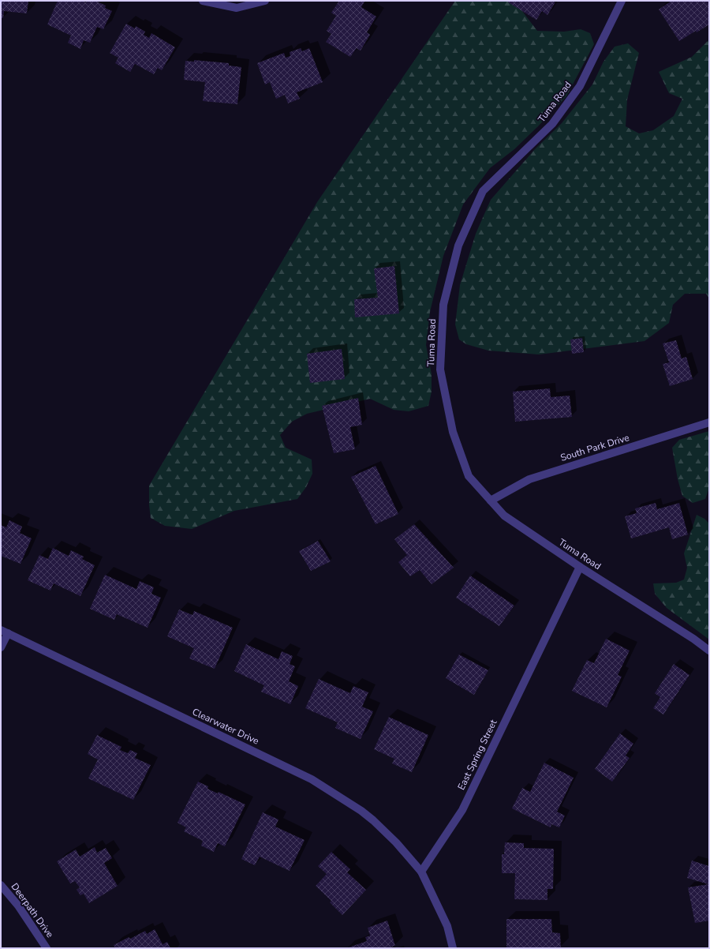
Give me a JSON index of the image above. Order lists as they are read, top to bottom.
{
  "streets": {
    "street": [
      "Tuma Road",
      "South Park Drive",
      "Clearwater Drive",
      "East Spring Street",
      "Deerpath Drive"
    ]
  },
  "crossings": [
    ["Tuma Road", "South Park Drive"],
    ["Tuma Road", "East Spring Street"],
    ["Clearwater Drive", "East Spring Street"]
  ]
}
